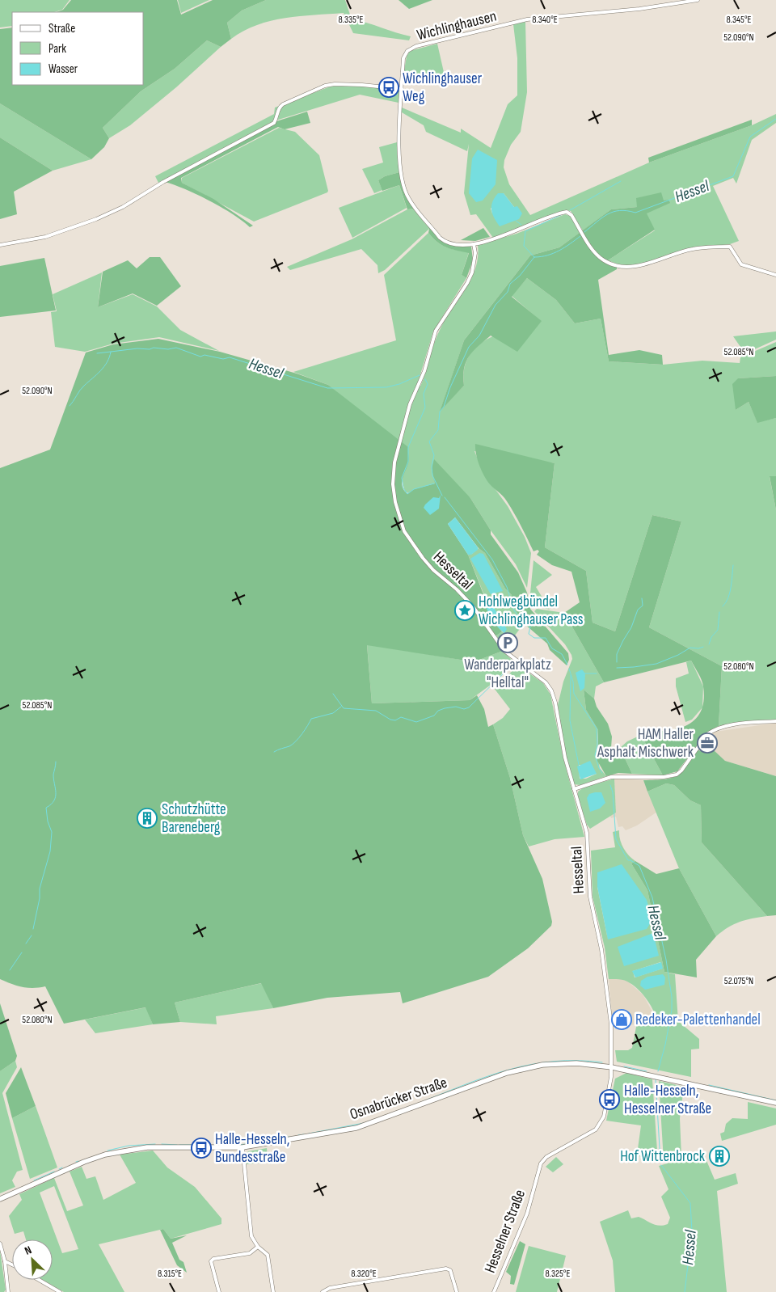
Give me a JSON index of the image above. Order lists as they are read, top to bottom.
{
  "streets": {
    "main road": ["Osnabrücker Straße"],
    "street": ["Wichlinghausen", "Hesseltal", "Hesselner Straße"]
  },
  "crossings": [
    ["Wichlinghausen", "Hesseltal"],
    ["Hesseltal", "Osnabrücker Straße"],
    ["Hesseltal", "Hesselner Straße"],
    ["Osnabrücker Straße", "Hesselner Straße"]
  ],
  "water": ["Hessel"],
  "places": {
    "bus stop": ["Wichlinghauser Weg", "Halle-Hesseln, Hesselner Straße", "Halle-Hesseln, Bundesstraße"],
    "place": ["Hohlwegbündel Wichlinghauser Pass"],
    "parking": ["Wanderparkplatz \"Helltal\""],
    "office": ["HAM Haller Asphalt Mischwerk"],
    "building": ["Schutzhütte Bareneberg", "Hof Wittenbrock"],
    "shop": ["Redeker-Palettenhandel"]
  },
  "legend": ["Straße", "Park", "Wasser"],
  "north": "top left",
  "coordinates": [
    "8.335°E",
    "8.340°E",
    "8.345°E",
    "52.090°N",
    "52.085°N",
    "52.080°N",
    "52.075°N",
    "8.315°E",
    "8.320°E",
    "8.325°E"
  ]
}
